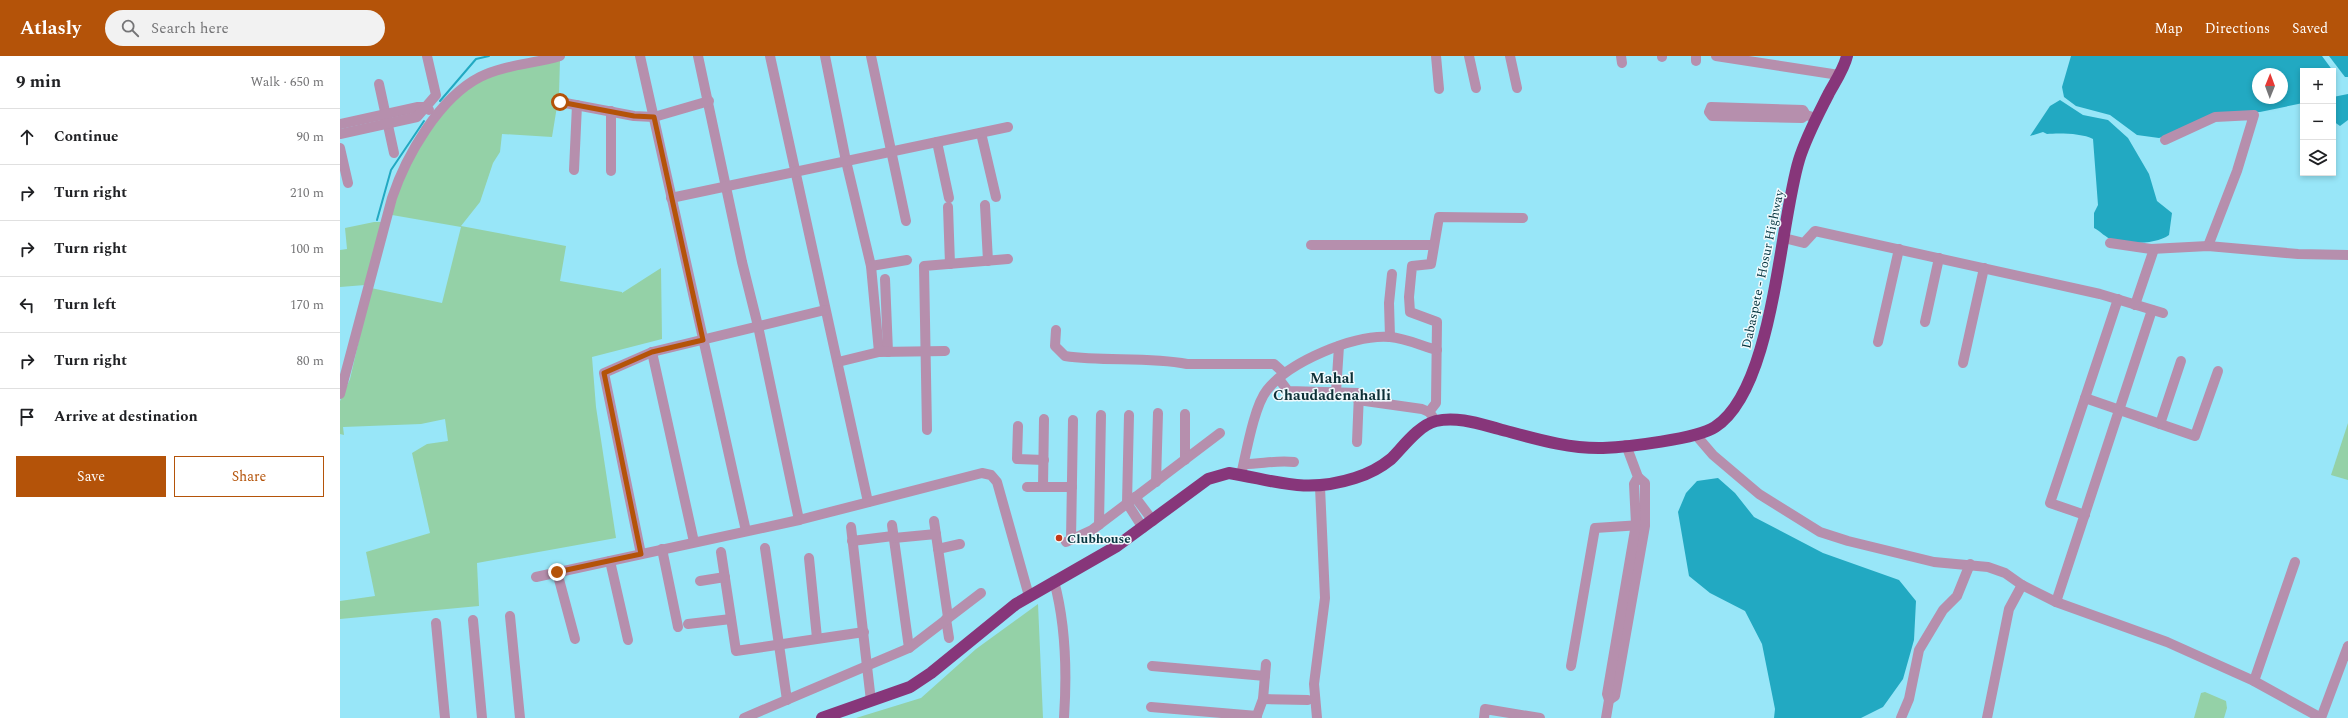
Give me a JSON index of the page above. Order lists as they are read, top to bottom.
{
  "streets": {
    "highway": ["Dabaspete - Hosur Highway"]
  },
  "districts": ["Mahal Chaudadenahalli"],
  "places": ["Clubhouse"],
  "north": "top",
  "page": {
    "header": "Atlasly",
    "search": "Search here",
    "nav": ["Map", "Directions", "Saved"],
    "heading": ["9 min", "Walk · 650 m"],
    "map_buttons": ["+", "−"],
    "list": [
      ["Continue", "90 m"],
      ["Turn right", "210 m"],
      ["Turn right", "100 m"],
      ["Turn left", "170 m"],
      ["Turn right", "80 m"],
      "Arrive at destination"
    ],
    "buttons": ["Save", "Share"]
  }
}
